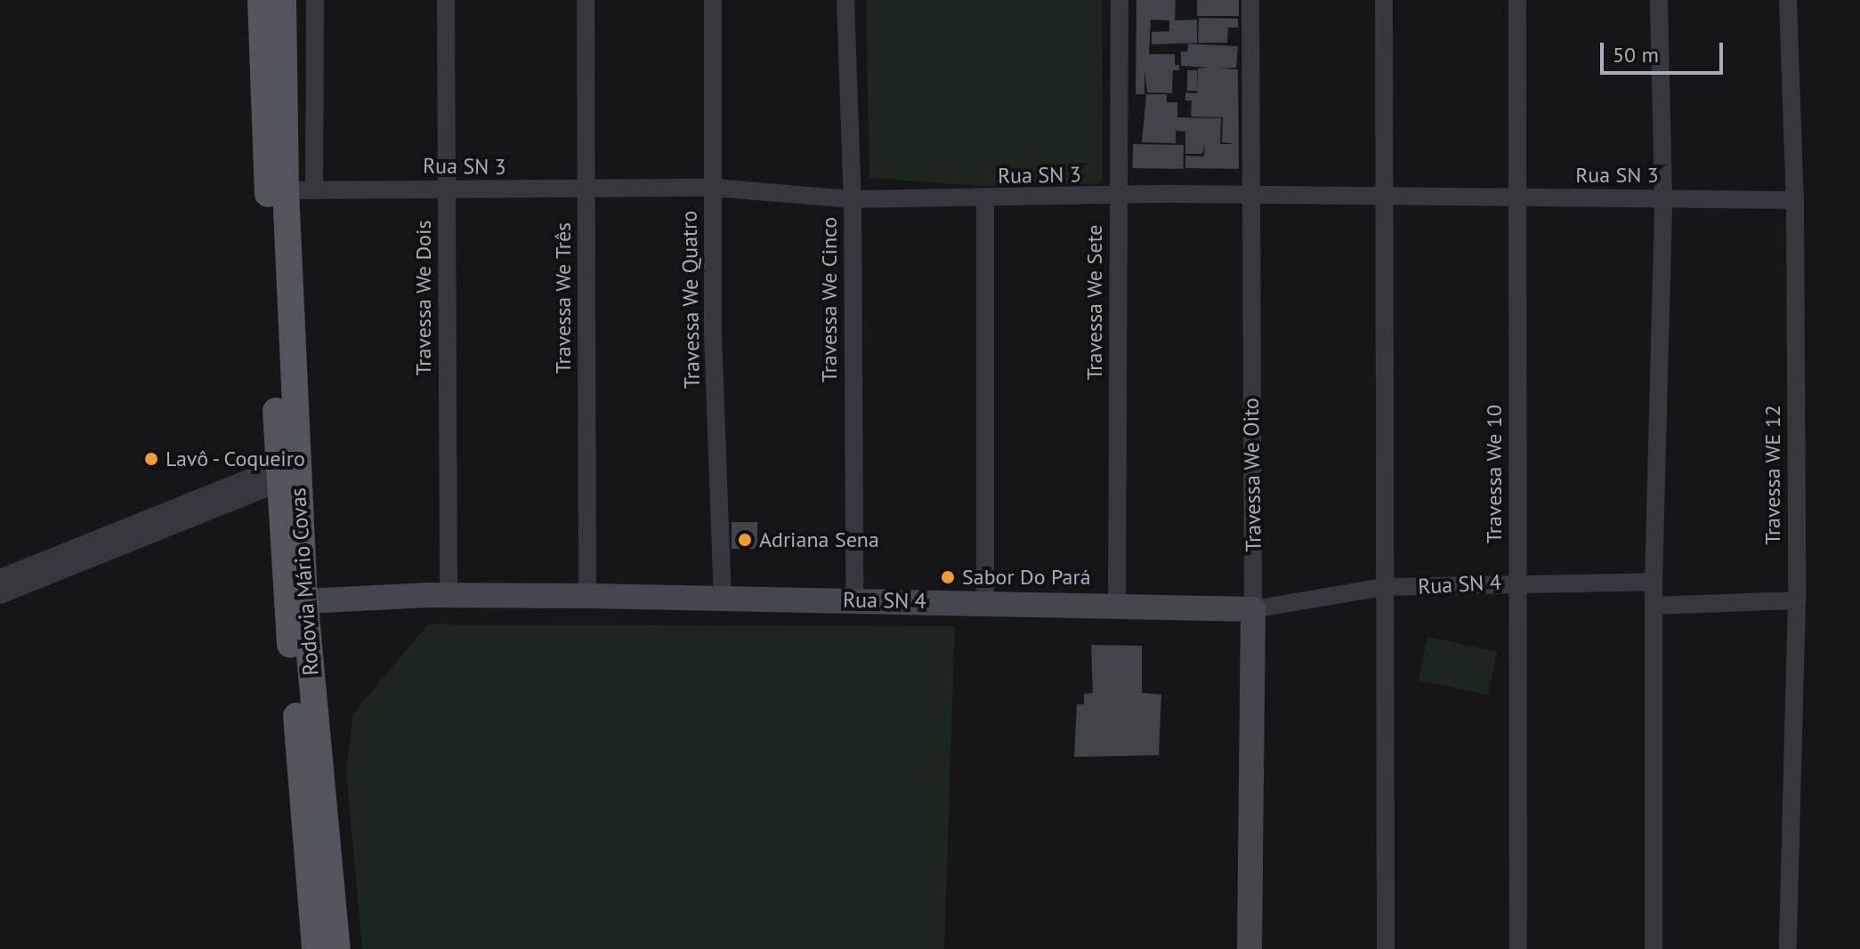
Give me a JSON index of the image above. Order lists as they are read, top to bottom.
{
  "streets": {
    "main road": ["Travessa We Oito", "Rodovia Mário Covas", "Rua SN 4"],
    "street": [
      "Rua SN 3",
      "Travessa We Dois",
      "Travessa We Três",
      "Travessa We Quatro",
      "Travessa We Cinco",
      "Travessa We Sete",
      "Travessa We 10",
      "Travessa WE 12"
    ]
  },
  "crossings": [
    ["Rua SN 3", "Travessa We Dois"],
    ["Rua SN 3", "Travessa We Três"],
    ["Rua SN 3", "Travessa We Quatro"],
    ["Rua SN 3", "Travessa We Cinco"],
    ["Rua SN 3", "Travessa We Sete"],
    ["Rua SN 3", "Travessa We 10"],
    ["Rua SN 3", "Travessa We Oito"],
    ["Rua SN 3", "Travessa WE 12"],
    ["Rua SN 3", "Rodovia Mário Covas"],
    ["Travessa We Dois", "Rua SN 4"],
    ["Travessa We Três", "Rua SN 4"],
    ["Travessa We Quatro", "Rua SN 4"],
    ["Travessa We Cinco", "Rua SN 4"],
    ["Travessa We Sete", "Rua SN 4"],
    ["Travessa We 10", "Rua SN 4"],
    ["Travessa We Oito", "Rua SN 4"],
    ["Rodovia Mário Covas", "Rua SN 4"]
  ],
  "places": ["Lavô - Coqueiro", "Adriana Sena", "Sabor Do Pará"],
  "scale_bar": "50 m"
}
